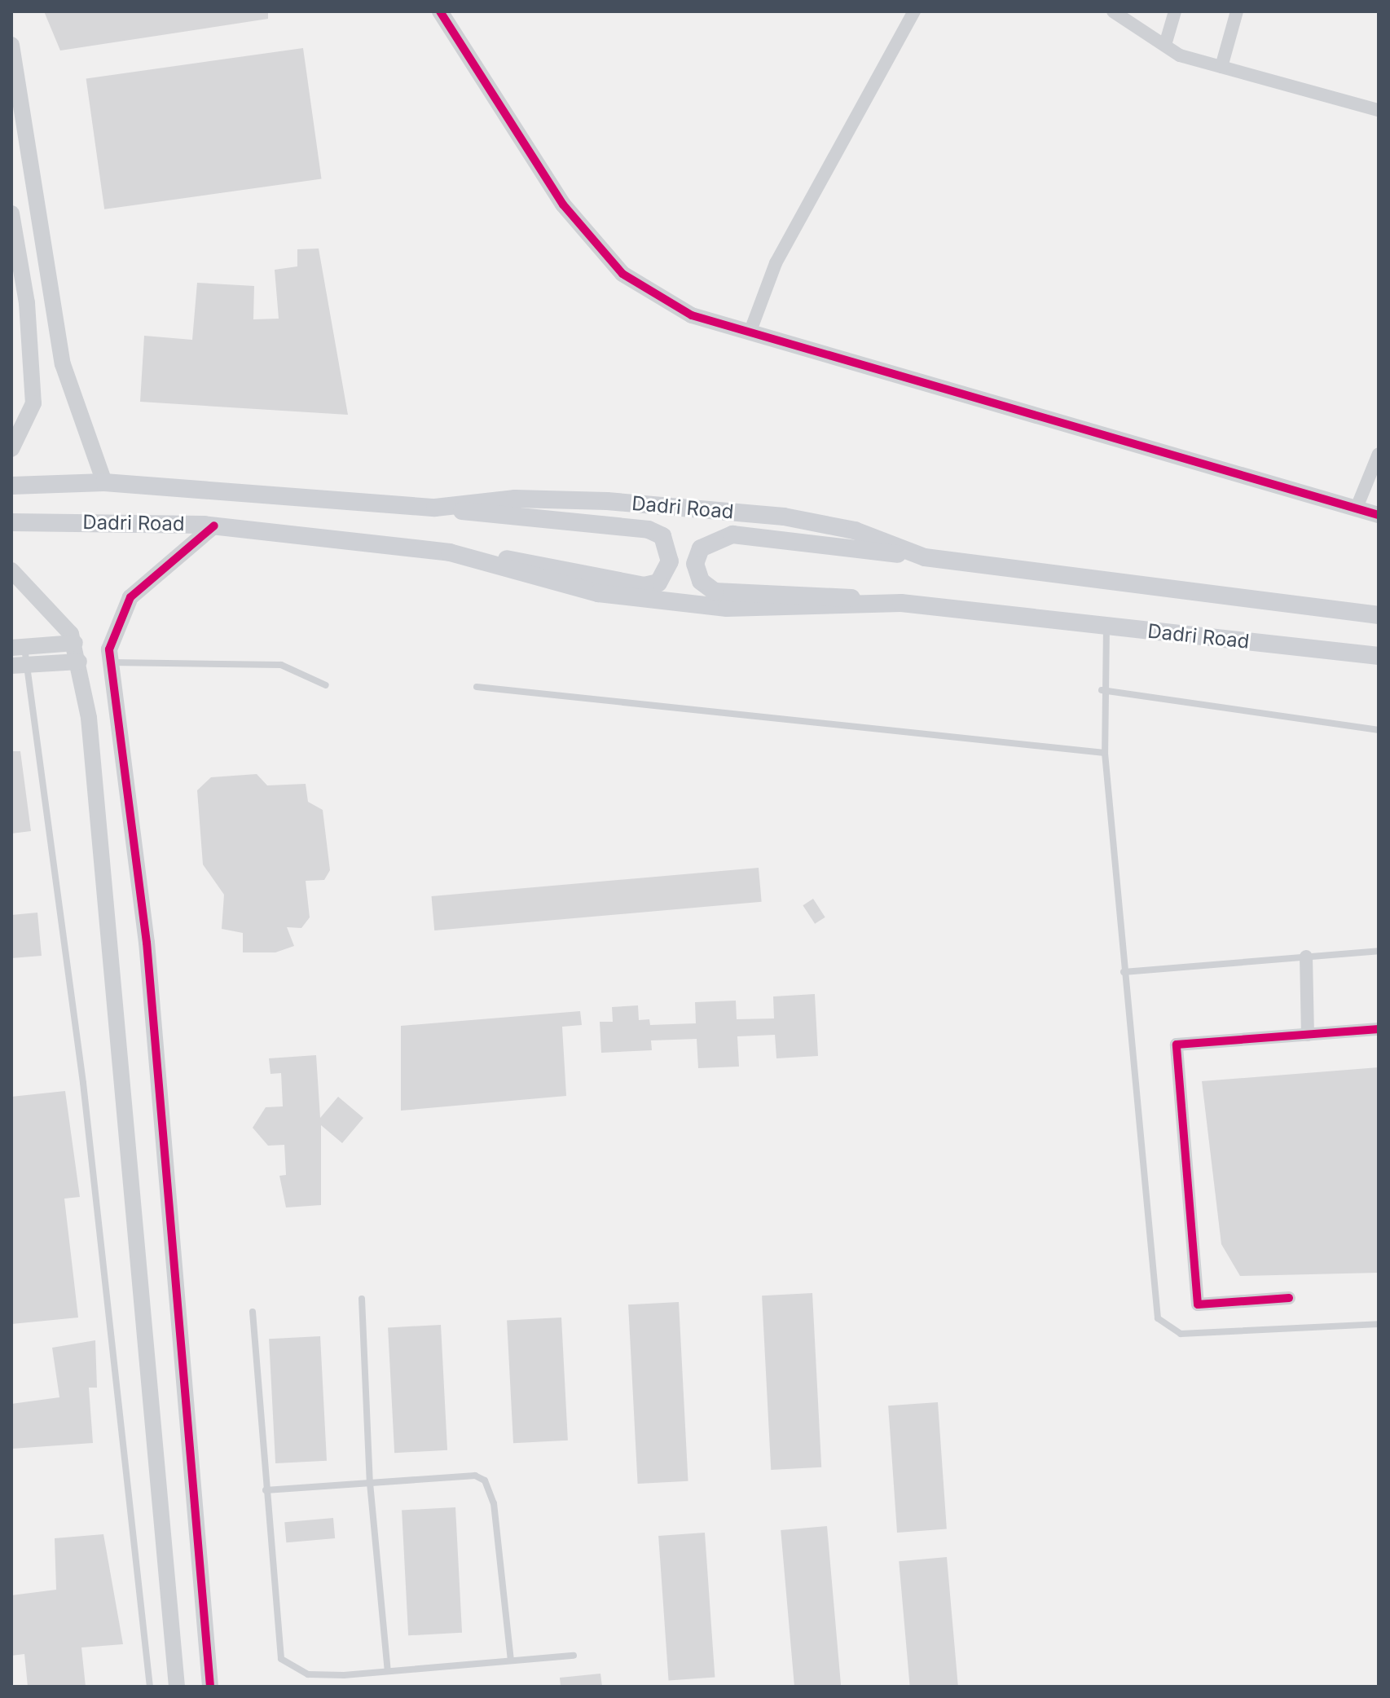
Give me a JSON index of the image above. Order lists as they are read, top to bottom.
{
  "streets": {
    "main road": ["Dadri Road"]
  }
}
